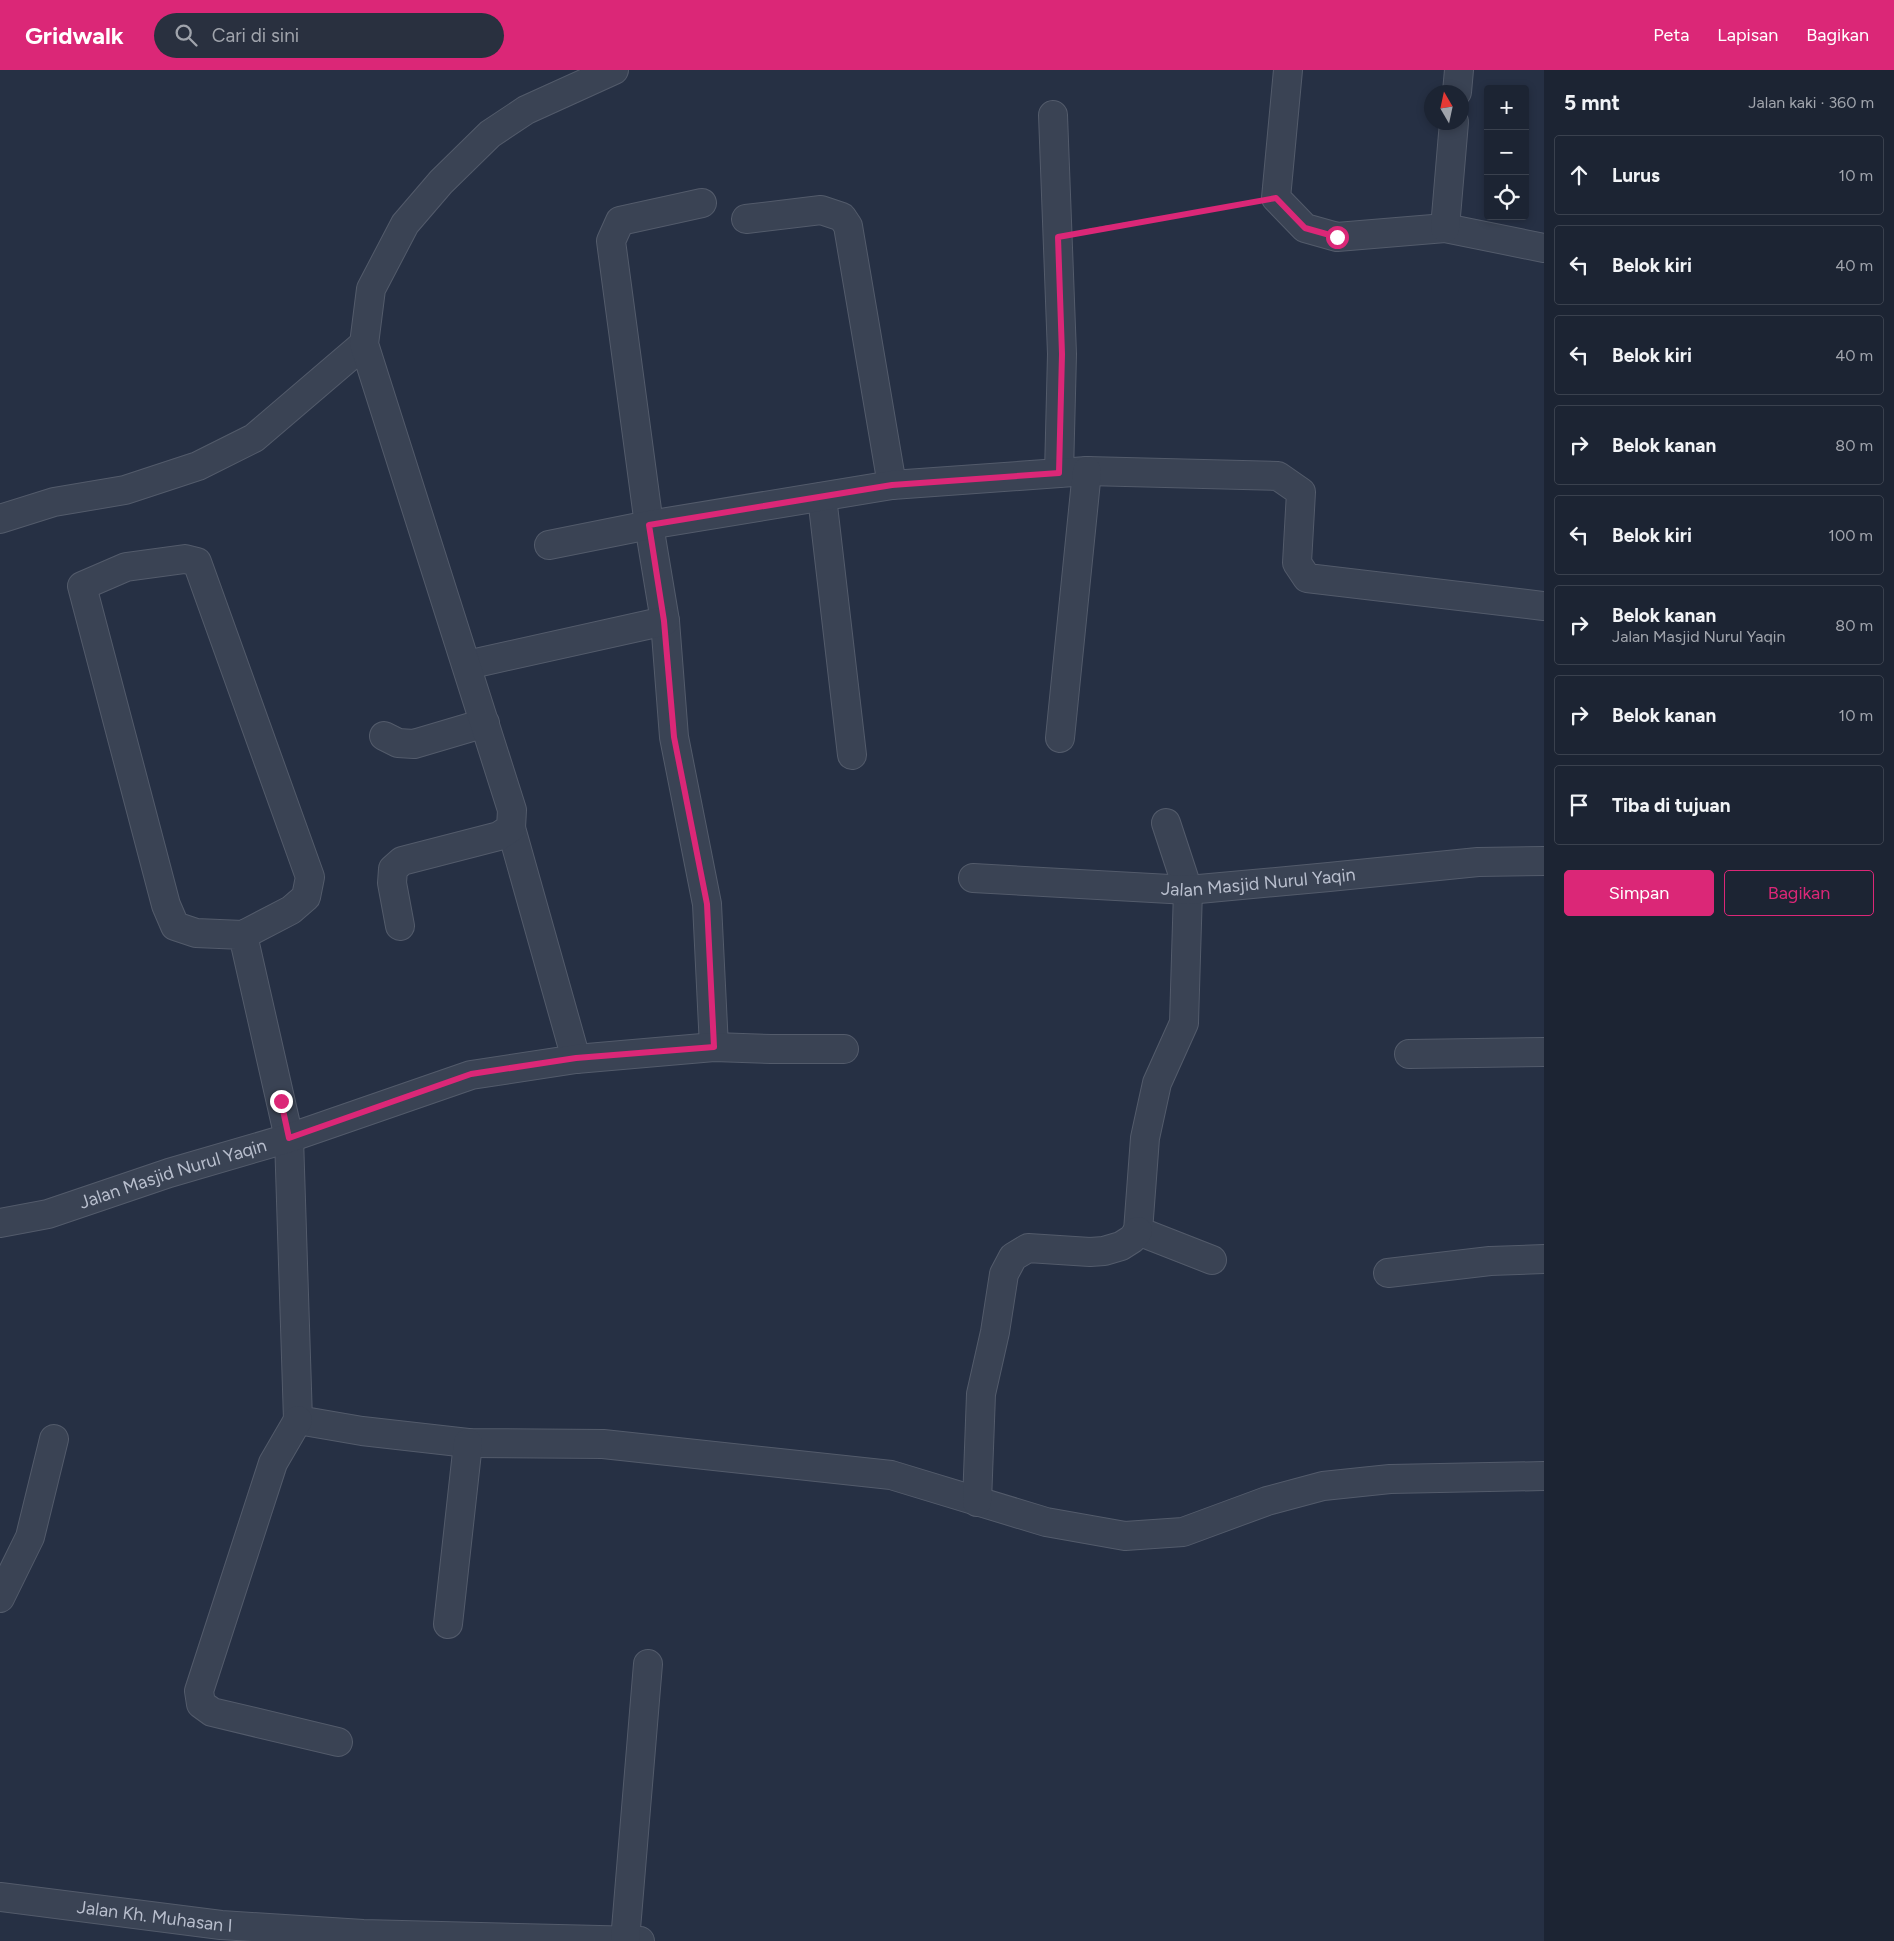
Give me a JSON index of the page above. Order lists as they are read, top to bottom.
{
  "streets": {
    "street": ["Jalan Masjid Nurul Yaqin", "Jalan Kh. Muhasan I"]
  },
  "north": "top",
  "page": {
    "header": "Gridwalk",
    "search": "Cari di sini",
    "nav": ["Peta", "Lapisan", "Bagikan"],
    "heading": ["5 mnt", "Jalan kaki · 360 m"],
    "map_buttons": ["+", "−"],
    "list": [
      ["Lurus", "10 m"],
      ["Belok kiri", "40 m"],
      ["Belok kiri", "40 m"],
      ["Belok kanan", "80 m"],
      ["Belok kiri", "100 m"],
      ["Belok kanan", "Jalan Masjid Nurul Yaqin", "80 m"],
      ["Belok kanan", "10 m"],
      "Tiba di tujuan"
    ],
    "buttons": ["Simpan", "Bagikan"]
  }
}
